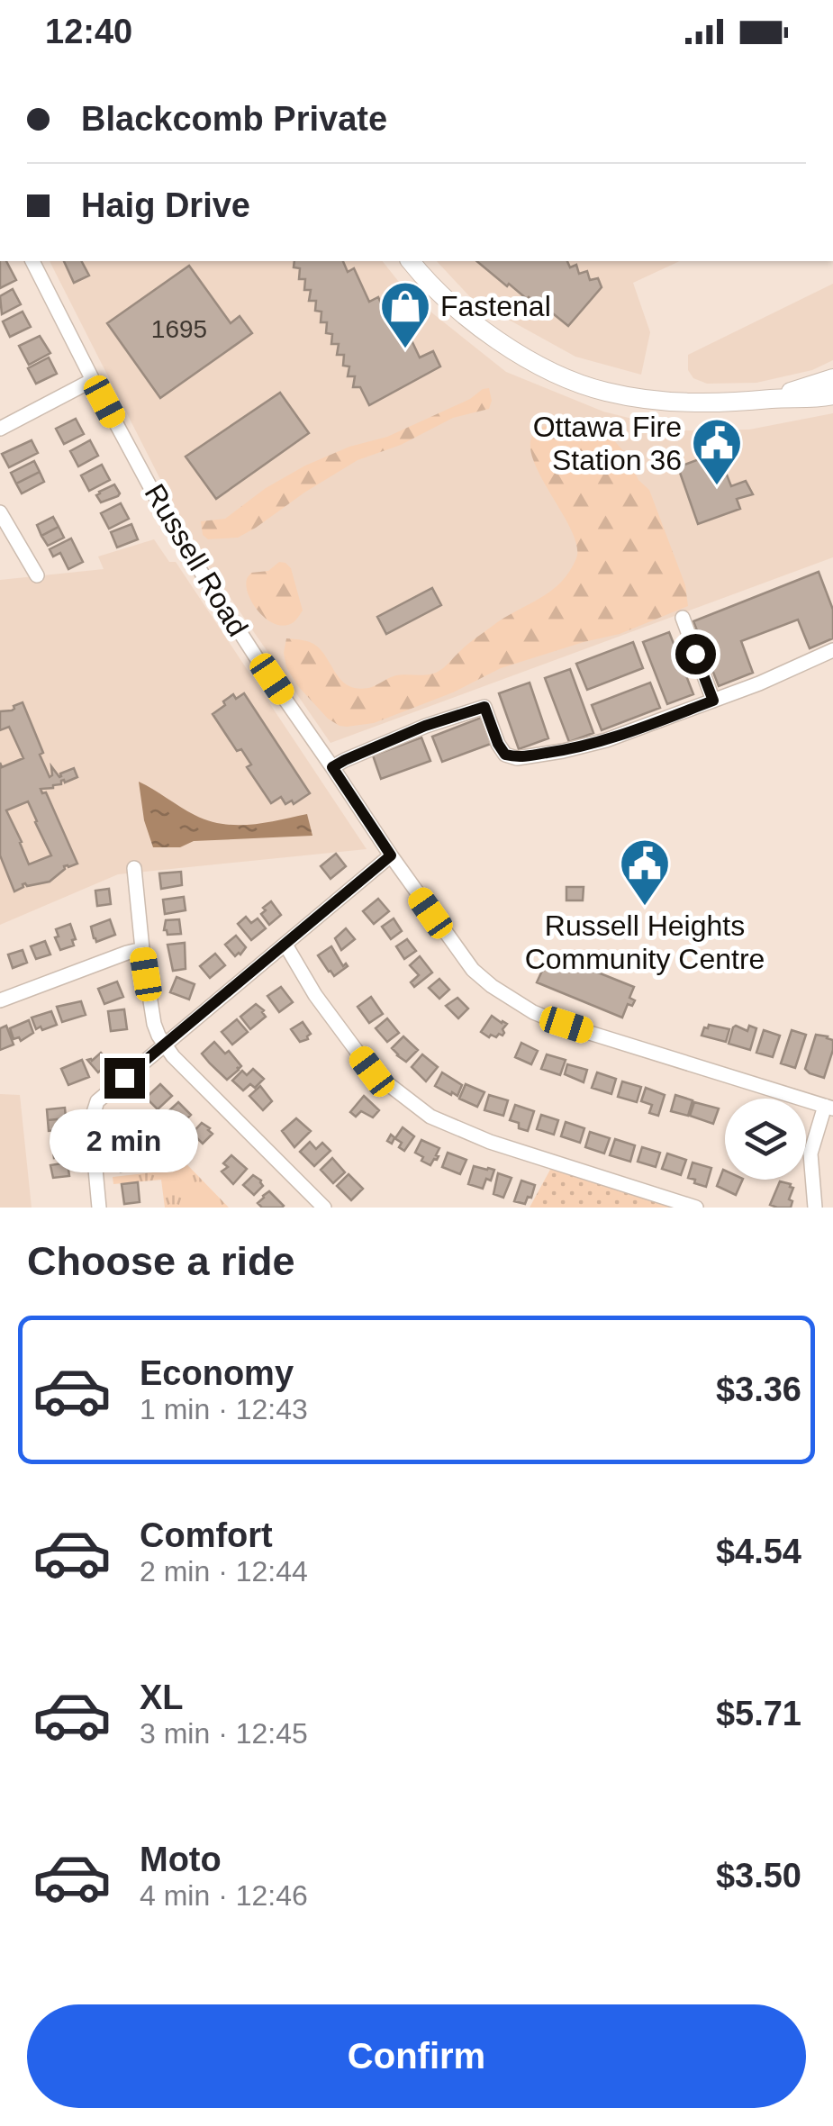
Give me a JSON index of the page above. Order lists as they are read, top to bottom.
{
  "streets": {
    "street": ["Russell Road"]
  },
  "places": {
    "shop": ["Fastenal"],
    "public building": ["Ottawa Fire Station 36", "Russell Heights Community Centre"]
  },
  "house_numbers": ["1695"],
  "page": {
    "status": "12:40",
    "banner": ["Blackcomb Private", "Haig Drive"],
    "bubble": "2 min",
    "heading": "Choose a ride",
    "list": [
      {
        "name": "Economy",
        "note": "1 min · 12:43",
        "value": "$3.36"
      },
      {
        "name": "Comfort",
        "note": "2 min · 12:44",
        "value": "$4.54"
      },
      {
        "name": "XL",
        "note": "3 min · 12:45",
        "value": "$5.71"
      },
      {
        "name": "Moto",
        "note": "4 min · 12:46",
        "value": "$3.50"
      }
    ],
    "buttons": "Confirm"
  }
}
